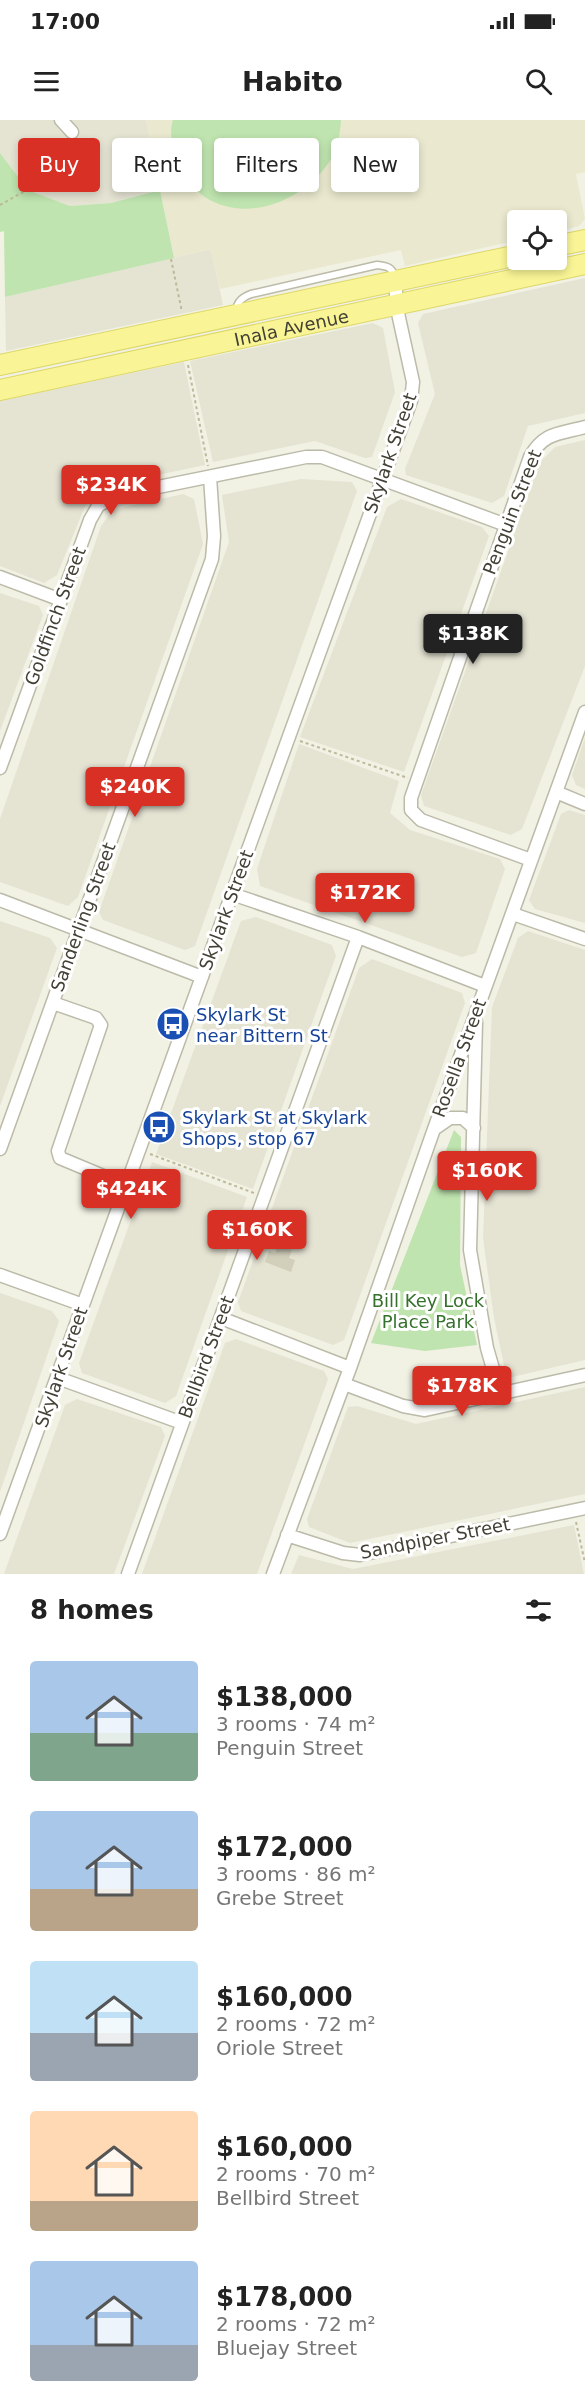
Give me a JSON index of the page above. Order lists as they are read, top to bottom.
{
  "streets": {
    "main road": ["Inala Avenue"],
    "street": [
      "Skylark Street",
      "Penguin Street",
      "Goldfinch Street",
      "Sanderling Street",
      "Rosella Street",
      "Bellbird Street",
      "Sandpiper Street"
    ]
  },
  "crossings": [
    ["Inala Avenue", "Skylark Street"],
    ["Skylark Street", "Goldfinch Street"],
    ["Penguin Street", "Goldfinch Street"],
    ["Penguin Street", "Rosella Street"],
    ["Goldfinch Street", "Sanderling Street"],
    ["Rosella Street", "Sandpiper Street"]
  ],
  "parks": ["Bill Key Lock Place Park"],
  "places": {
    "bus stop": ["Skylark St near Bittern St", "Skylark St at Skylark Shops, stop 67"]
  },
  "page": {
    "status": "17:00",
    "header": "Habito",
    "chip": [
      "Buy",
      "Rent",
      "Filters",
      "New"
    ],
    "price": [
      "$234K",
      "$138K",
      "$240K",
      "$172K",
      "$160K",
      "$424K",
      "$160K",
      "$178K"
    ],
    "heading": "8 homes",
    "list": [
      {
        "name": "$138,000",
        "note": "3 rooms · 74 m² · Penguin Street"
      },
      {
        "name": "$172,000",
        "note": "3 rooms · 86 m² · Grebe Street"
      },
      {
        "name": "$160,000",
        "note": "2 rooms · 72 m² · Oriole Street"
      },
      {
        "name": "$160,000",
        "note": "2 rooms · 70 m² · Bellbird Street"
      },
      {
        "name": "$178,000",
        "note": "2 rooms · 72 m² · Bluejay Street"
      }
    ]
  }
}
